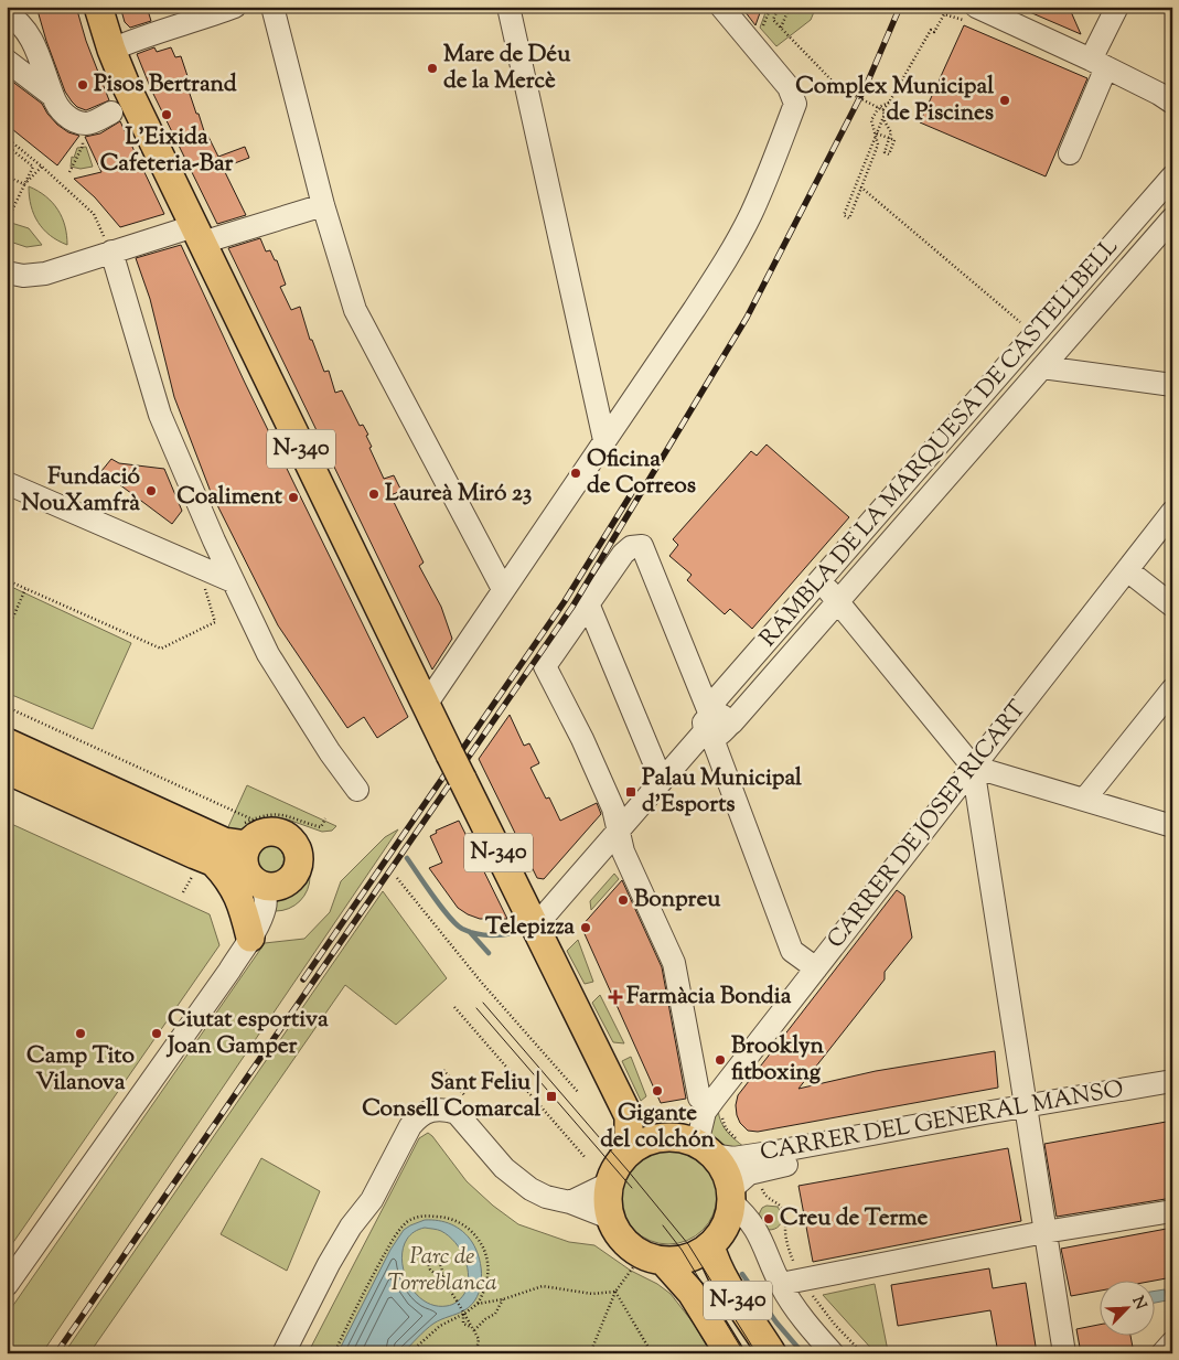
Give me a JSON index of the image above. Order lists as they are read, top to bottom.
{
  "streets": {
    "main road": ["N-340"],
    "street": ["RAMBLA DE LA MARQUESA DE CASTELLBELL", "CARRER DE JOSEP RICART", "CARRER DEL GENERAL MANSO"]
  },
  "crossings": [
    ["RAMBLA DE LA MARQUESA DE CASTELLBELL", "N-340"],
    ["N-340", "CARRER DE JOSEP RICART"],
    ["N-340", "CARRER DEL GENERAL MANSO"],
    ["CARRER DE JOSEP RICART", "CARRER DEL GENERAL MANSO"]
  ],
  "parks": ["Parc de Torreblanca"],
  "places": {
    "other": [
      "Mare de Déu de la Mercè",
      "Pisos Bertrand",
      "Complex Municipal de Piscines",
      "L'Eixida Cafeteria-Bar",
      "Oficina de Correos",
      "Fundació NouXamfrà",
      "Laureà Miró 23",
      "Coaliment",
      "Bonpreu",
      "Telepizza",
      "Camp Tito Vilanova",
      "Ciutat esportiva Joan Gamper",
      "Brooklyn fitboxing",
      "Gigante del colchón",
      "Creu de Terme"
    ],
    "transit": ["Palau Municipal d'Esports", "Sant Feliu | Consell Comarcal"],
    "health": ["Farmàcia Bondia"]
  },
  "north": "top right"
}
